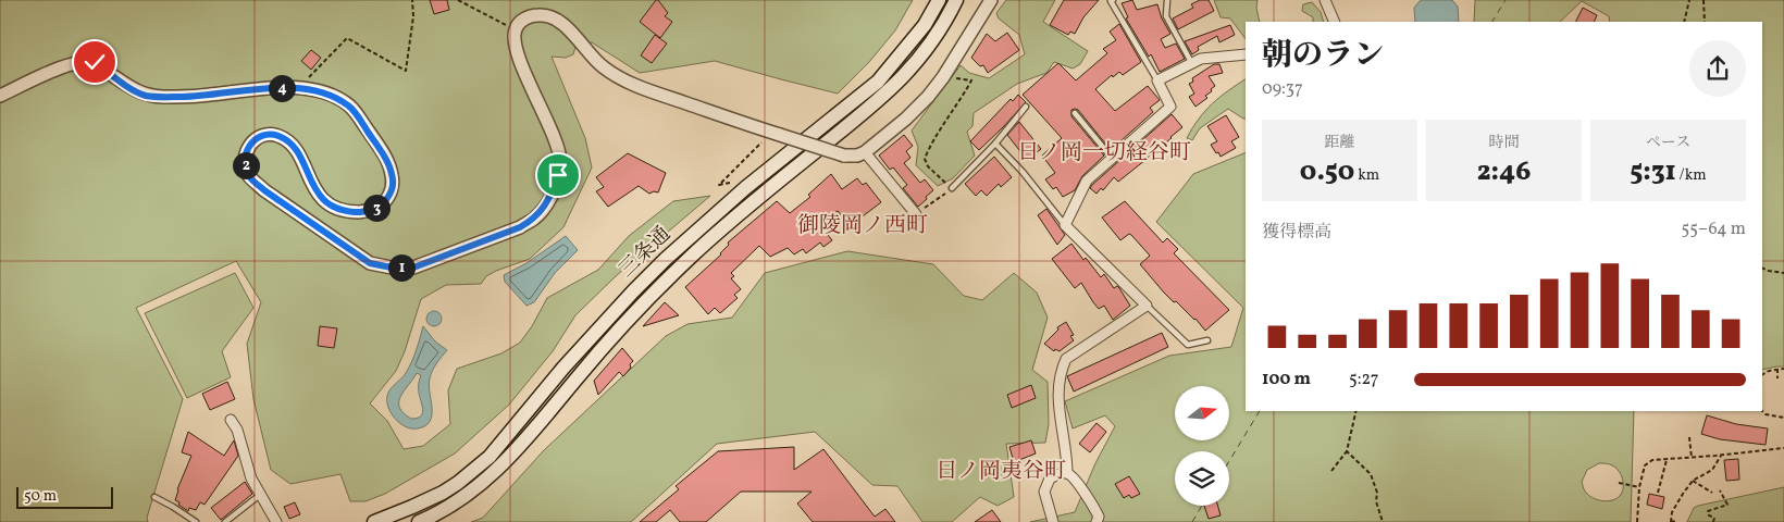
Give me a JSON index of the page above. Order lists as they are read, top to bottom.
{
  "streets": {
    "main road": ["三条通"]
  },
  "districts": ["日ノ岡一切経谷町", "御陵岡ノ西町", "日ノ岡夷谷町"],
  "scale_bar": "50 m",
  "north": "right",
  "page": {
    "heading": ["朝のラン", "09:37"],
    "pins": [
      "4",
      "2",
      "3",
      "1"
    ],
    "stats": [
      ["距離", "0.50 km"],
      ["時間", "2:46"],
      ["ペース", "5:31 /km"]
    ],
    "chart": ["獲得標高", "55–64 m"],
    "list": [
      {
        "name": "100 m",
        "note": "5:27"
      }
    ],
    "scale": "50 m"
  }
}
